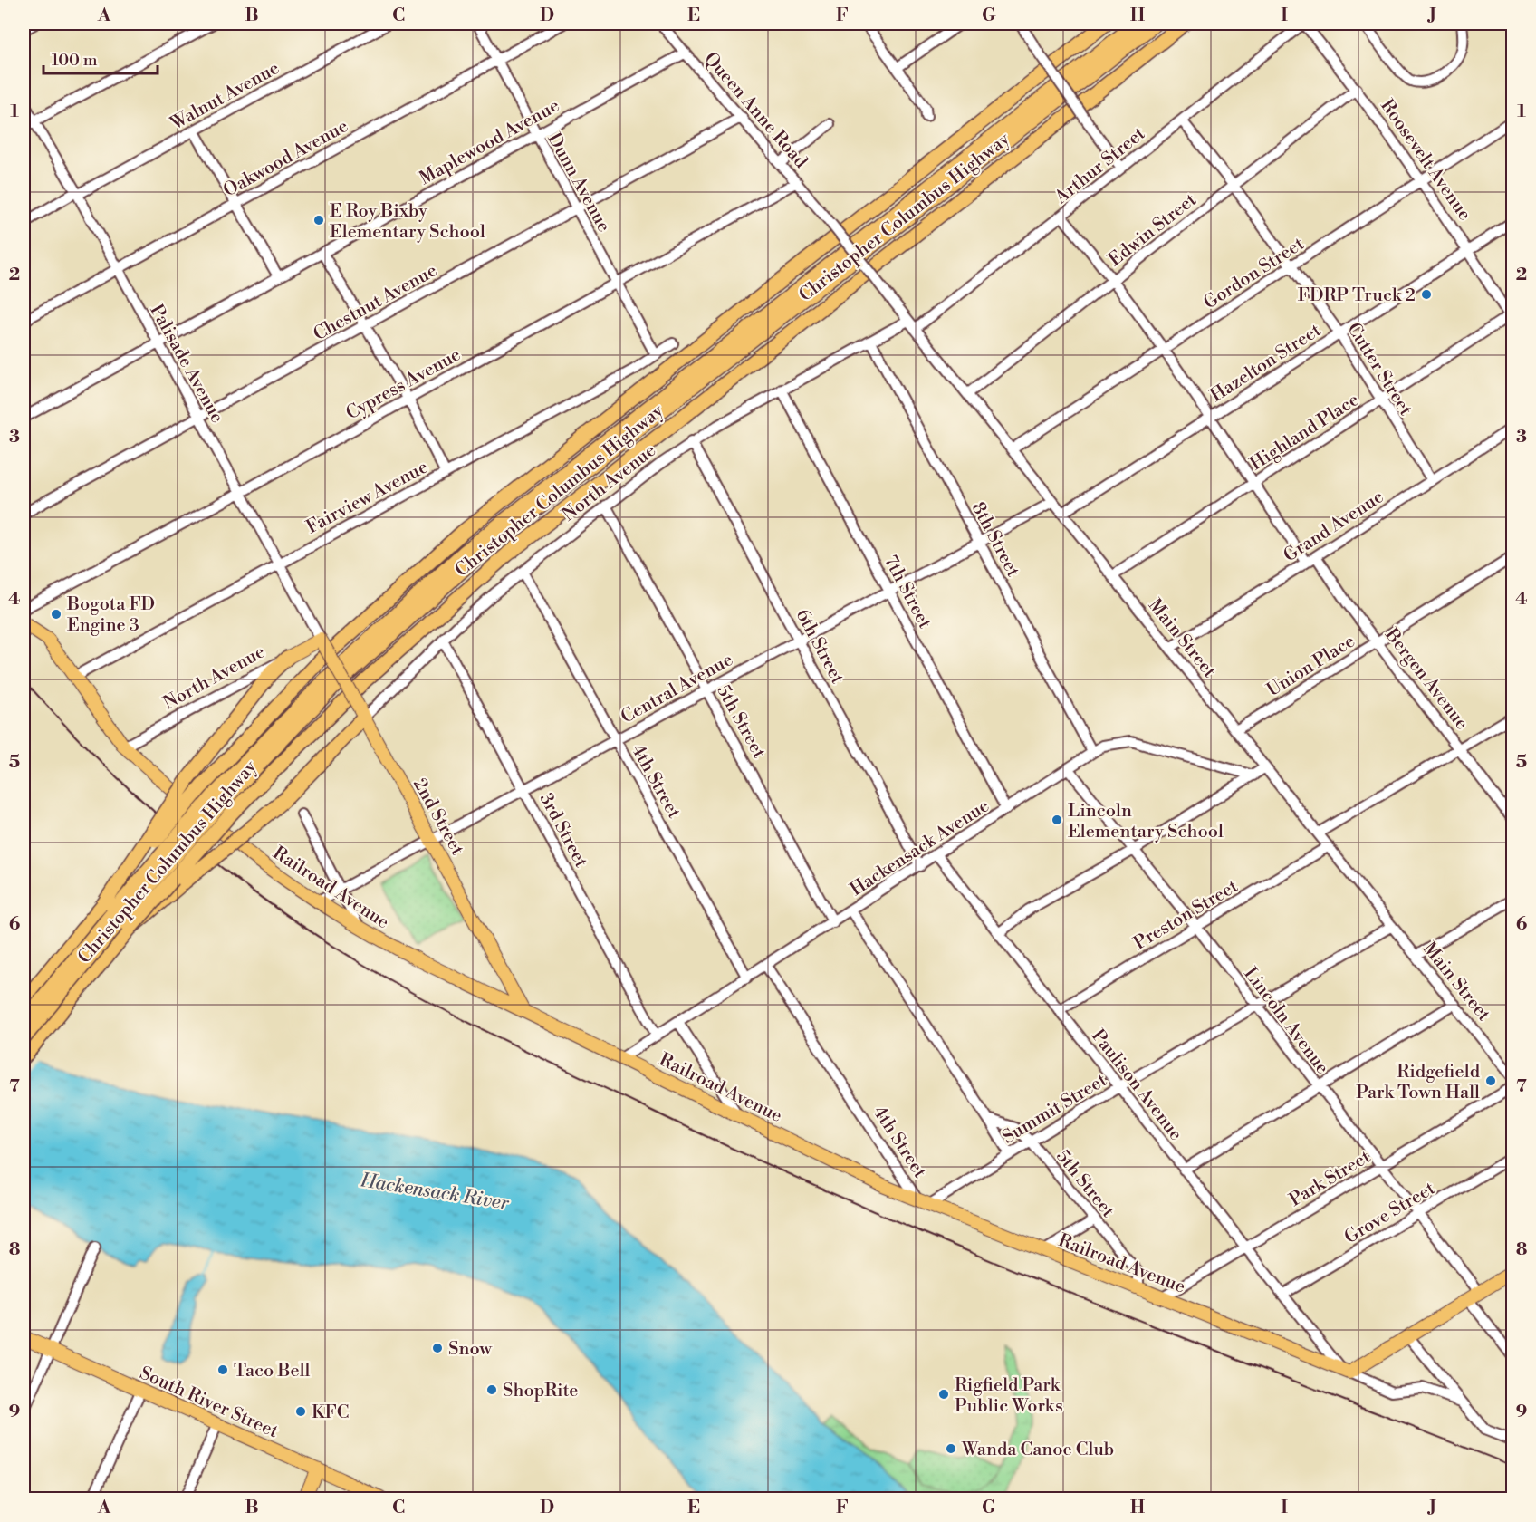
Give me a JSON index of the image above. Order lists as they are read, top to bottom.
{
  "streets": {
    "highway": ["Christopher Columbus Highway"],
    "main road": [
      "North Avenue",
      "2nd Street",
      "Railroad Avenue",
      "South River Street"
    ],
    "street": [
      "Walnut Avenue",
      "Queen Anne Road",
      "Maplewood Avenue",
      "Oakwood Avenue",
      "Roosevelt Avenue",
      "Arthur Street",
      "Dunn Avenue",
      "Edwin Street",
      "Gordon Street",
      "Chestnut Avenue",
      "Hazelton Street",
      "Palisade Avenue",
      "Cutter Street",
      "Cypress Avenue",
      "Highland Place",
      "Fairview Avenue",
      "Grand Avenue",
      "8th Street",
      "7th Street",
      "Main Street",
      "6th Street",
      "Union Place",
      "Bergen Avenue",
      "Central Avenue",
      "5th Street",
      "4th Street",
      "3rd Street",
      "Hackensack Avenue",
      "Preston Street",
      "Lincoln Avenue",
      "Paulison Avenue",
      "Summit Street",
      "Park Street",
      "Grove Street"
    ]
  },
  "crossings": [
    ["Walnut Avenue", "Palisade Avenue"],
    ["Queen Anne Road", "Maplewood Avenue"],
    ["Queen Anne Road", "Chestnut Avenue"],
    ["Queen Anne Road", "Cypress Avenue"],
    ["Queen Anne Road", "Main Street"],
    ["Maplewood Avenue", "Dunn Avenue"],
    ["Maplewood Avenue", "Palisade Avenue"],
    ["Oakwood Avenue", "Dunn Avenue"],
    ["Oakwood Avenue", "Palisade Avenue"],
    ["Roosevelt Avenue", "Arthur Street"],
    ["Roosevelt Avenue", "Edwin Street"],
    ["Roosevelt Avenue", "Gordon Street"],
    ["Roosevelt Avenue", "Hazelton Street"],
    ["Roosevelt Avenue", "Highland Place"],
    ["Arthur Street", "Cutter Street"],
    ["Arthur Street", "North Avenue"],
    ["Arthur Street", "Main Street"],
    ["Dunn Avenue", "Chestnut Avenue"],
    ["Dunn Avenue", "Cypress Avenue"],
    ["Dunn Avenue", "Fairview Avenue"],
    ["Edwin Street", "Cutter Street"],
    ["Edwin Street", "Main Street"],
    ["Gordon Street", "Cutter Street"],
    ["Gordon Street", "Main Street"],
    ["Chestnut Avenue", "Palisade Avenue"],
    ["Hazelton Street", "Cutter Street"],
    ["Hazelton Street", "Main Street"],
    ["Palisade Avenue", "Cypress Avenue"],
    ["Palisade Avenue", "North Avenue"],
    ["Palisade Avenue", "Fairview Avenue"],
    ["Palisade Avenue", "2nd Street"],
    ["Cutter Street", "Highland Place"],
    ["Cutter Street", "Grand Avenue"],
    ["Highland Place", "Main Street"],
    ["North Avenue", "8th Street"],
    ["North Avenue", "7th Street"],
    ["North Avenue", "Main Street"],
    ["North Avenue", "6th Street"],
    ["North Avenue", "5th Street"],
    ["North Avenue", "4th Street"],
    ["North Avenue", "2nd Street"],
    ["North Avenue", "3rd Street"],
    ["North Avenue", "Railroad Avenue"],
    ["Fairview Avenue", "Railroad Avenue"],
    ["Grand Avenue", "Main Street"],
    ["Grand Avenue", "Bergen Avenue"],
    ["8th Street", "Central Avenue"],
    ["8th Street", "Hackensack Avenue"],
    ["7th Street", "Central Avenue"],
    ["7th Street", "Hackensack Avenue"],
    ["Main Street", "Union Place"],
    ["Main Street", "Central Avenue"],
    ["Main Street", "Preston Street"],
    ["Main Street", "Summit Street"],
    ["6th Street", "Central Avenue"],
    ["6th Street", "Hackensack Avenue"],
    ["Union Place", "Bergen Avenue"],
    ["Central Avenue", "5th Street"],
    ["Central Avenue", "4th Street"],
    ["Central Avenue", "2nd Street"],
    ["Central Avenue", "3rd Street"],
    ["Central Avenue", "Railroad Avenue"],
    ["5th Street", "Hackensack Avenue"],
    ["5th Street", "Railroad Avenue"],
    ["5th Street", "Summit Street"],
    ["4th Street", "Hackensack Avenue"],
    ["4th Street", "Railroad Avenue"],
    ["2nd Street", "Railroad Avenue"],
    ["3rd Street", "Hackensack Avenue"],
    ["Hackensack Avenue", "Railroad Avenue"],
    ["Hackensack Avenue", "Lincoln Avenue"],
    ["Hackensack Avenue", "Paulison Avenue"],
    ["Railroad Avenue", "Paulison Avenue"],
    ["Railroad Avenue", "Summit Street"],
    ["Railroad Avenue", "Park Street"],
    ["Preston Street", "Lincoln Avenue"],
    ["Preston Street", "Paulison Avenue"],
    ["Lincoln Avenue", "Summit Street"],
    ["Lincoln Avenue", "Park Street"],
    ["Lincoln Avenue", "Grove Street"],
    ["Paulison Avenue", "Summit Street"],
    ["Paulison Avenue", "Park Street"],
    ["Paulison Avenue", "Grove Street"]
  ],
  "water": ["Hackensack River"],
  "places": [
    "E Roy Bixby Elementary School",
    "FDRP Truck 2",
    "Bogota FD Engine 3",
    "Lincoln Elementary School",
    "Ridgefield Park Town Hall",
    "Snow",
    "Taco Bell",
    "ShopRite",
    "Rigfield Park Public Works",
    "KFC",
    "Wanda Canoe Club"
  ],
  "scale_bar": "100 m",
  "grid": {
    "columns": [
      "A",
      "B",
      "C",
      "D",
      "E",
      "F",
      "G",
      "H",
      "I",
      "J"
    ],
    "rows": [
      "1",
      "2",
      "3",
      "4",
      "5",
      "6",
      "7",
      "8",
      "9"
    ]
  }
}
